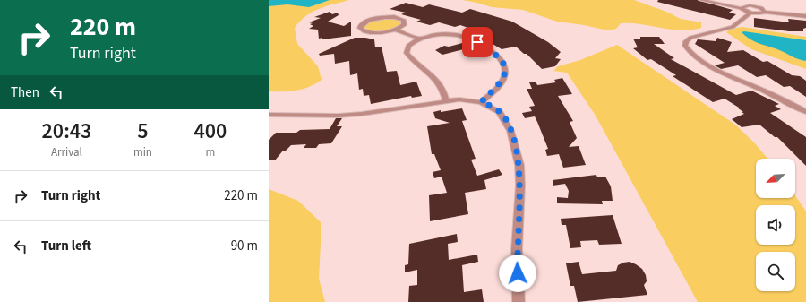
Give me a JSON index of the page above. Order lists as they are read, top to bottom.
{
  "north": "bottom left",
  "page": {
    "turn": ["220 m", "Turn right"],
    "then": "Then",
    "eta": [
      "20:43",
      "Arrival",
      "5",
      "min",
      "400",
      "m"
    ],
    "list": [
      {
        "name": "Turn right",
        "value": "220 m"
      },
      {
        "name": "Turn left",
        "value": "90 m"
      }
    ]
  }
}
